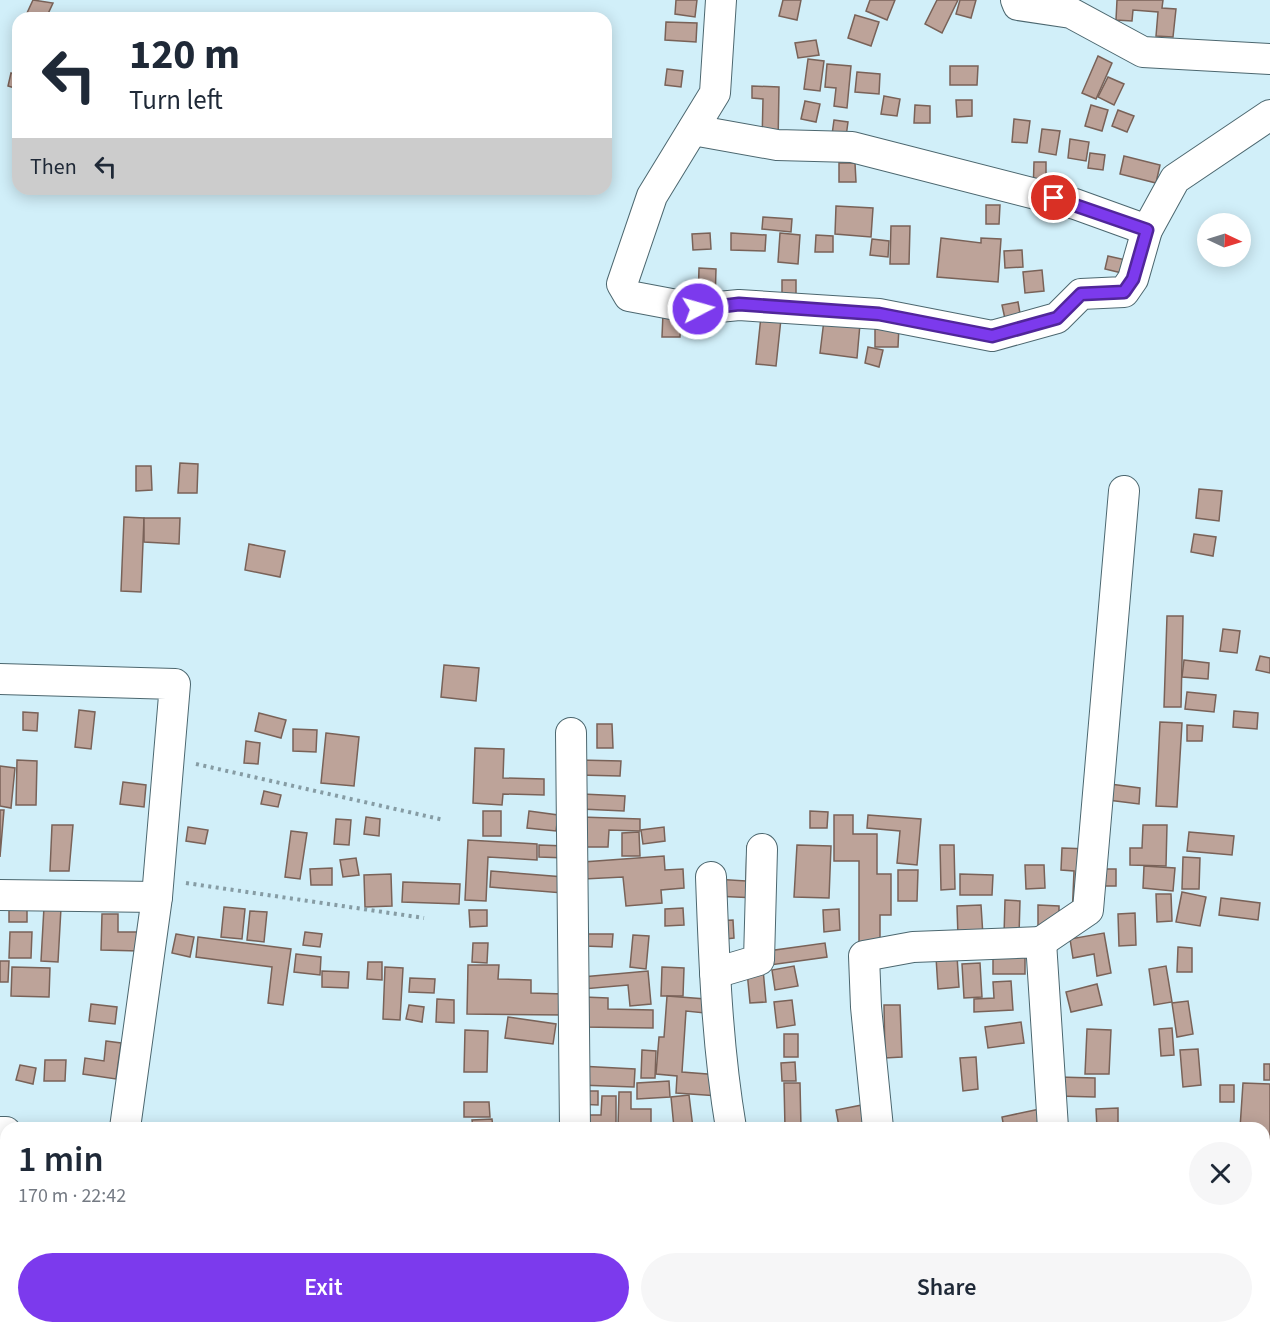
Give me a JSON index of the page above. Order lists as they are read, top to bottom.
{
  "north": "right",
  "page": {
    "turn": ["120 m", "Turn left"],
    "then": "Then",
    "heading": ["1 min", "170 m · 22:42"],
    "buttons": ["Exit", "Share"]
  }
}
